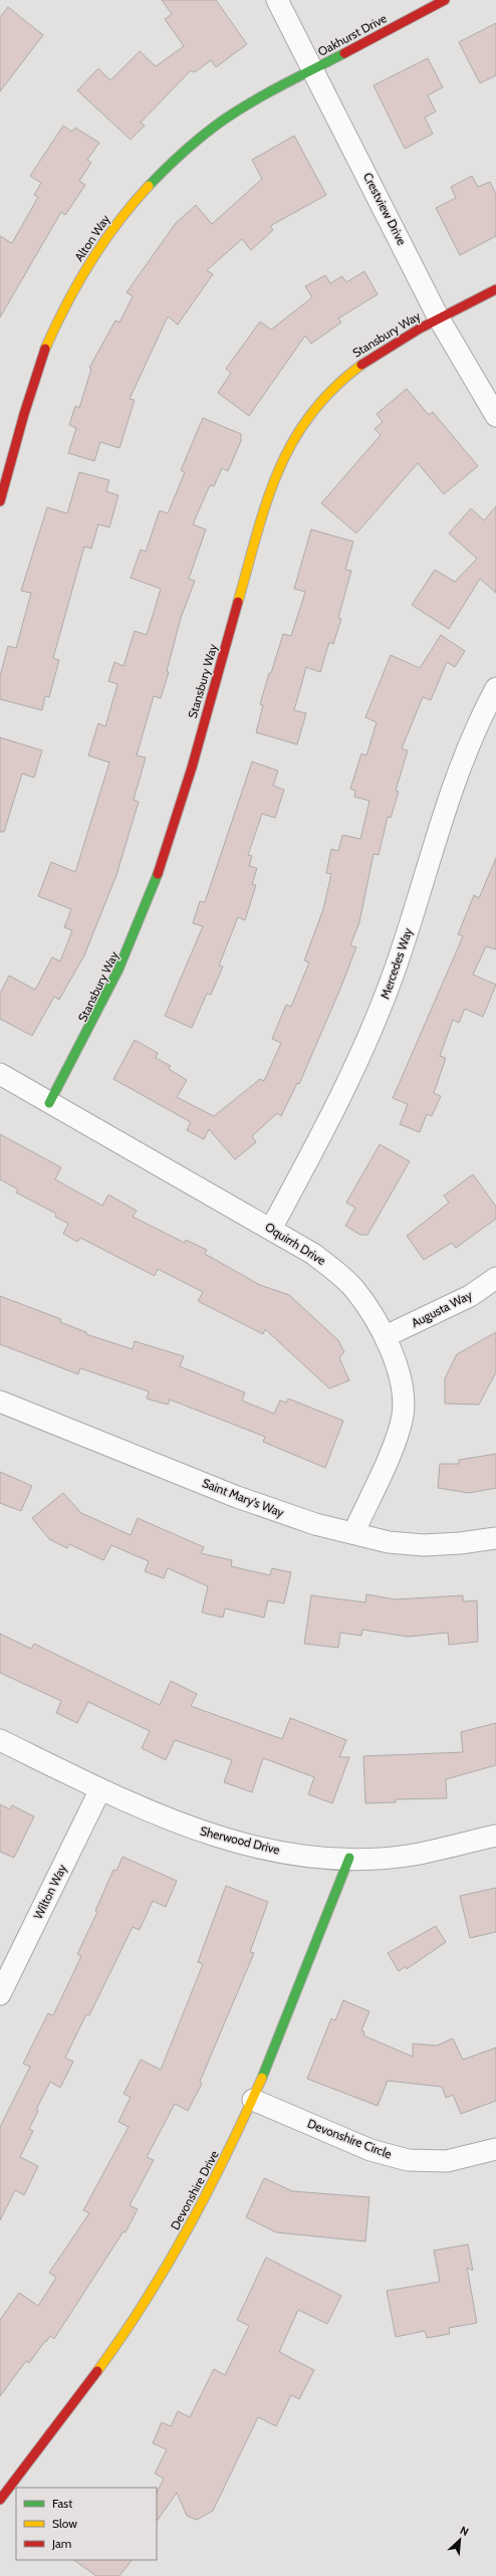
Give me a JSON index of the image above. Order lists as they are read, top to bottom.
{
  "streets": {
    "street": [
      "Oakhurst Drive",
      "Crestview Drive",
      "Alton Way",
      "Stansbury Way",
      "Mercedes Way",
      "Oquirrh Drive",
      "Augusta Way",
      "Saint Mary's Way",
      "Sherwood Drive",
      "Wilton Way",
      "Devonshire Circle",
      "Devonshire Drive"
    ]
  },
  "crossings": [
    ["Oakhurst Drive", "Crestview Drive"],
    ["Oakhurst Drive", "Alton Way"],
    ["Crestview Drive", "Alton Way"],
    ["Crestview Drive", "Stansbury Way"],
    ["Stansbury Way", "Oquirrh Drive"],
    ["Mercedes Way", "Oquirrh Drive"],
    ["Oquirrh Drive", "Augusta Way"],
    ["Oquirrh Drive", "Saint Mary's Way"],
    ["Sherwood Drive", "Wilton Way"],
    ["Sherwood Drive", "Devonshire Drive"],
    ["Devonshire Circle", "Devonshire Drive"]
  ],
  "legend": ["Fast", "Slow", "Jam"],
  "north": "top right"
}
